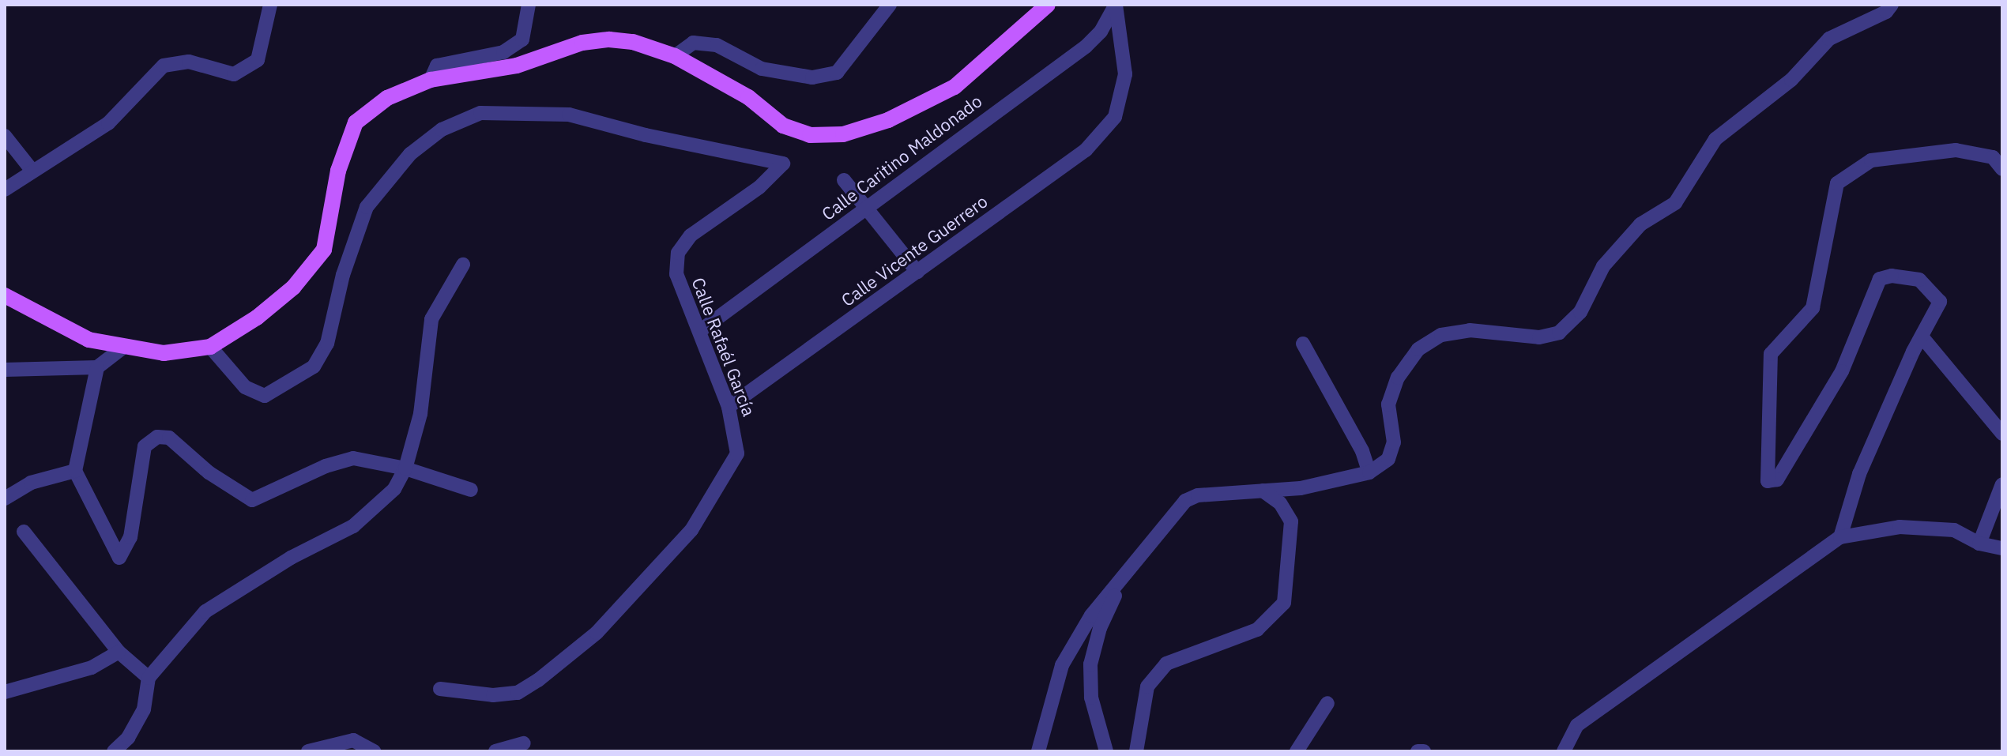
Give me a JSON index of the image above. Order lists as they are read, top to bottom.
{
  "streets": {
    "street": ["Calle Caritino Maldonado", "Calle Vicente Guerrero", "Calle Rafaél García"]
  },
  "crossings": [
    ["Calle Caritino Maldonado", "Calle Vicente Guerrero"],
    ["Calle Caritino Maldonado", "Calle Rafaél García"],
    ["Calle Vicente Guerrero", "Calle Rafaél García"]
  ]
}
